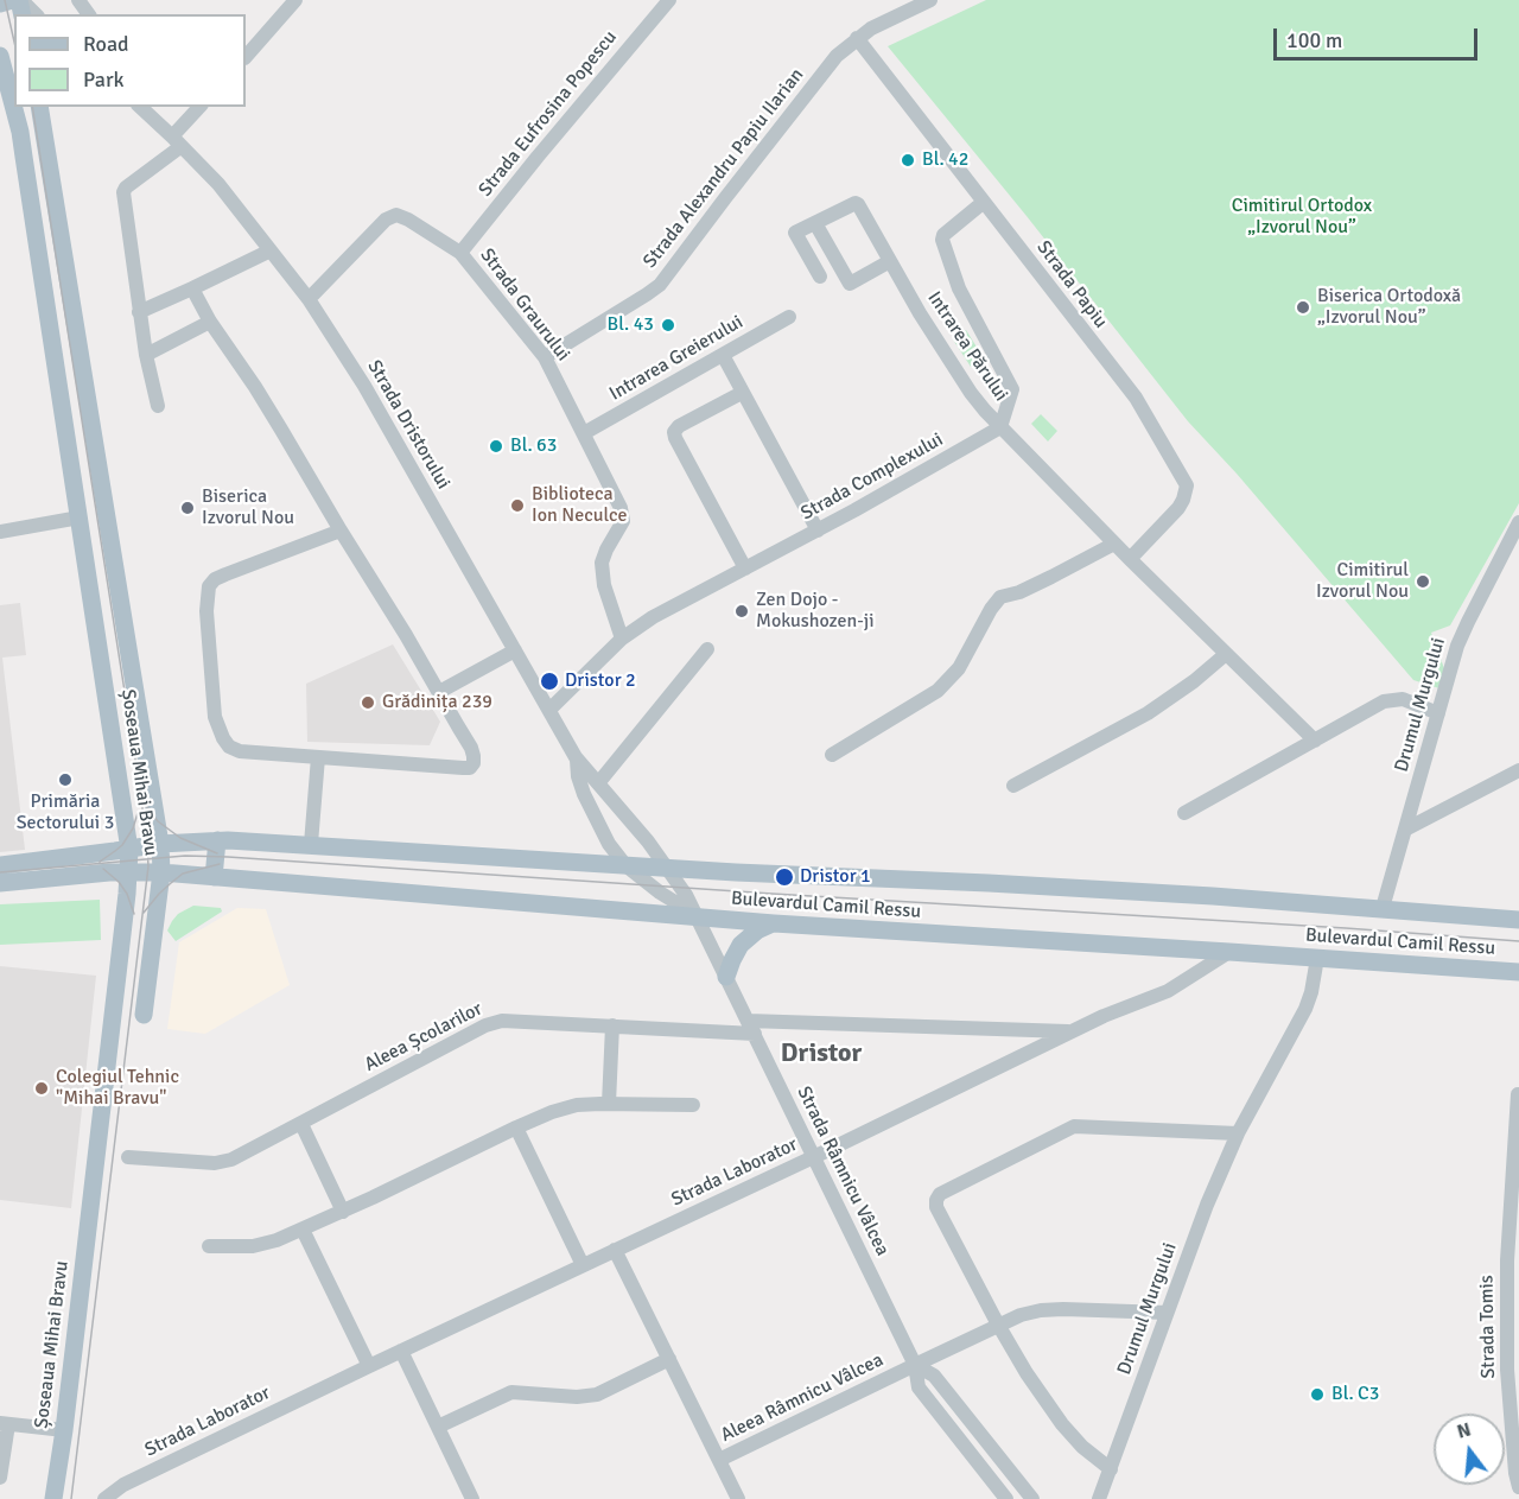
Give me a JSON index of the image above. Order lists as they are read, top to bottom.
{
  "streets": {
    "main road": ["Șoseaua Mihai Bravu", "Bulevardul Camil Ressu"],
    "street": [
      "Strada Eufrosina Popescu",
      "Strada Alexandru Papiu Ilarian",
      "Strada Papiu",
      "Strada Graurului",
      "Intrarea Părului",
      "Intrarea Greierului",
      "Strada Dristorului",
      "Strada Complexului",
      "Drumul Murgului",
      "Aleea Școlarilor",
      "Strada Râmnicu Vâlcea",
      "Strada Laborator",
      "Strada Tomis",
      "Aleea Râmnicu Vâlcea"
    ]
  },
  "crossings": [
    ["Strada Eufrosina Popescu", "Strada Graurului"],
    ["Strada Alexandru Papiu Ilarian", "Strada Papiu"],
    ["Strada Alexandru Papiu Ilarian", "Strada Graurului"],
    ["Strada Papiu", "Intrarea Părului"],
    ["Strada Graurului", "Intrarea Greierului"],
    ["Strada Graurului", "Strada Dristorului"],
    ["Strada Graurului", "Strada Complexului"],
    ["Intrarea Părului", "Strada Complexului"],
    ["Strada Dristorului", "Strada Complexului"],
    ["Strada Dristorului", "Bulevardul Camil Ressu"],
    ["Strada Dristorului", "Strada Râmnicu Vâlcea"],
    ["Drumul Murgului", "Bulevardul Camil Ressu"],
    ["Drumul Murgului", "Aleea Râmnicu Vâlcea"],
    ["Șoseaua Mihai Bravu", "Bulevardul Camil Ressu"],
    ["Bulevardul Camil Ressu", "Strada Râmnicu Vâlcea"],
    ["Bulevardul Camil Ressu", "Strada Laborator"],
    ["Aleea Școlarilor", "Strada Râmnicu Vâlcea"],
    ["Aleea Școlarilor", "Strada Laborator"],
    ["Strada Râmnicu Vâlcea", "Strada Laborator"],
    ["Strada Râmnicu Vâlcea", "Aleea Râmnicu Vâlcea"],
    ["Strada Laborator", "Aleea Râmnicu Vâlcea"]
  ],
  "districts": ["Dristor"],
  "parks": ["Cimitirul Ortodox „Izvorul Nou”"],
  "places": [
    "Bl. 42",
    "Biserica Ortodoxă „Izvorul Nou”",
    "Bl. 43",
    "Bl. 63",
    "Biblioteca Ion Neculce",
    "Biserica Izvorul Nou",
    "Cimitirul Izvorul Nou",
    "Zen Dojo - Mokushozen-ji",
    "Dristor 2",
    "Grădinița 239",
    "Primăria Sectorului 3",
    "Dristor 1",
    "Colegiul Tehnic \"Mihai Bravu\"",
    "Bl. C3"
  ],
  "legend": ["Road", "Park"],
  "scale_bar": "100 m",
  "north": "top"
}
